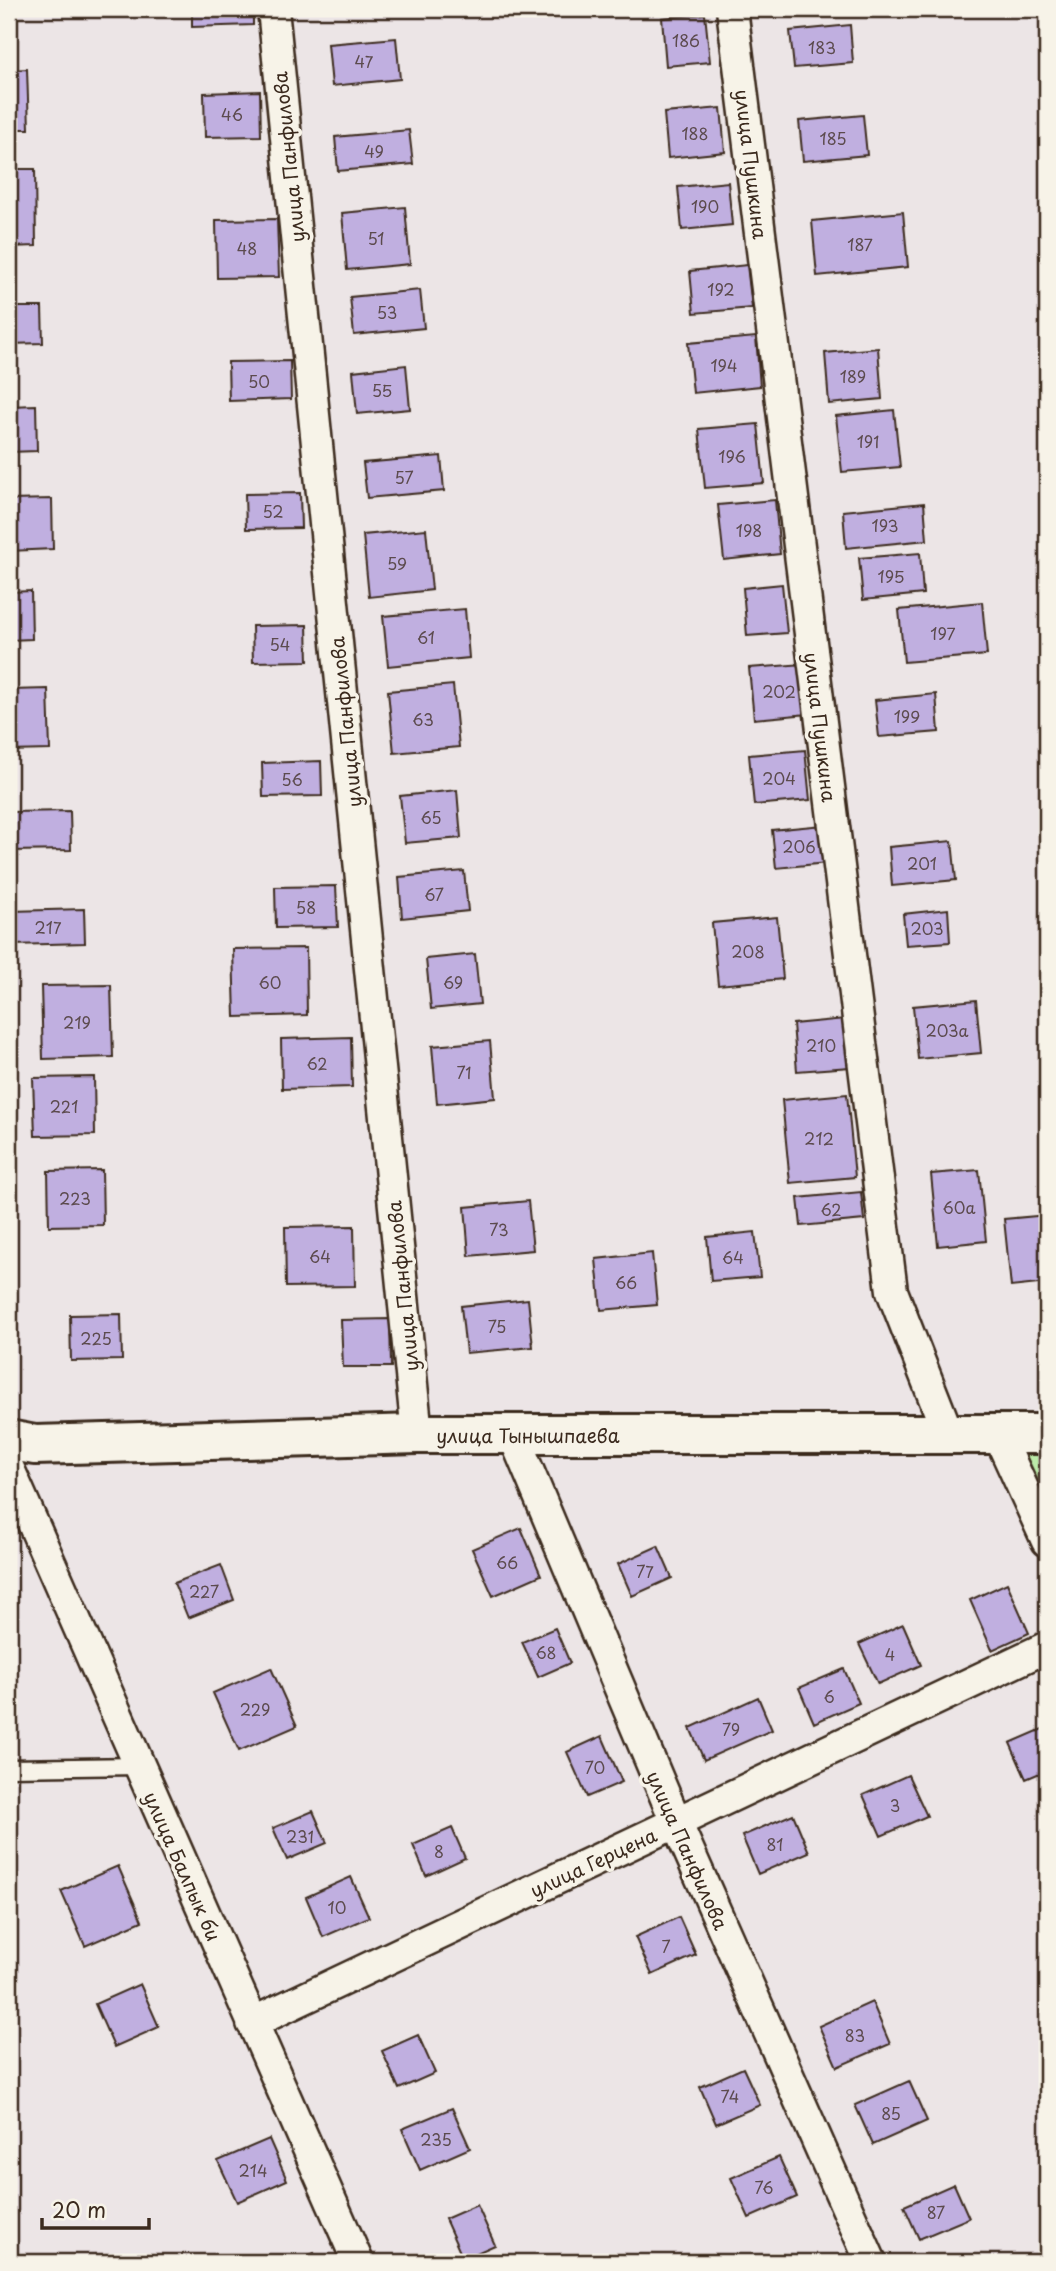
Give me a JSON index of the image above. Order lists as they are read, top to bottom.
{
  "streets": {
    "street": [
      "улица Панфилова",
      "улица Пушкина",
      "улица Тынышпаева",
      "улица Герцена",
      "улица Балпык би"
    ]
  },
  "crossings": [
    ["улица Панфилова", "улица Тынышпаева"],
    ["улица Панфилова", "улица Герцена"],
    ["улица Пушкина", "улица Тынышпаева"],
    ["улица Герцена", "улица Балпык би"]
  ],
  "house_numbers": [
    "186",
    "183",
    "47",
    "46",
    "188",
    "185",
    "49",
    "190",
    "51",
    "187",
    "48",
    "192",
    "53",
    "194",
    "189",
    "50",
    "55",
    "191",
    "196",
    "57",
    "52",
    "193",
    "198",
    "59",
    "195",
    "197",
    "61",
    "54",
    "202",
    "199",
    "63",
    "204",
    "56",
    "65",
    "206",
    "201",
    "67",
    "58",
    "217",
    "203",
    "208",
    "60",
    "69",
    "219",
    "203а",
    "210",
    "62",
    "71",
    "221",
    "212",
    "223",
    "60а",
    "62",
    "73",
    "64",
    "64",
    "66",
    "75",
    "225",
    "66",
    "77",
    "227",
    "68",
    "4",
    "6",
    "229",
    "79",
    "70",
    "3",
    "231",
    "81",
    "8",
    "10",
    "7",
    "83",
    "74",
    "85",
    "235",
    "214",
    "76",
    "87"
  ],
  "scale_bar": "20 m"
}
